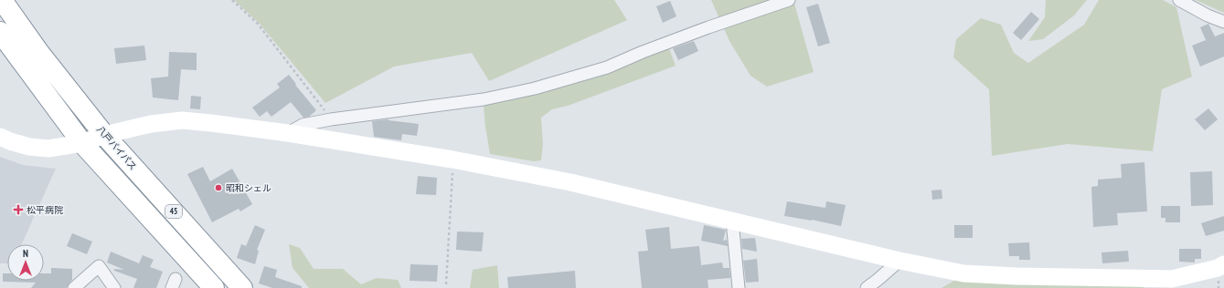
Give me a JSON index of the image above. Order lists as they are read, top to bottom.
{
  "streets": {
    "highway": ["八戸バイパス", "45"]
  },
  "places": {
    "other": ["昭和シェル"],
    "health": ["松平病院"]
  },
  "north": "top"
}
